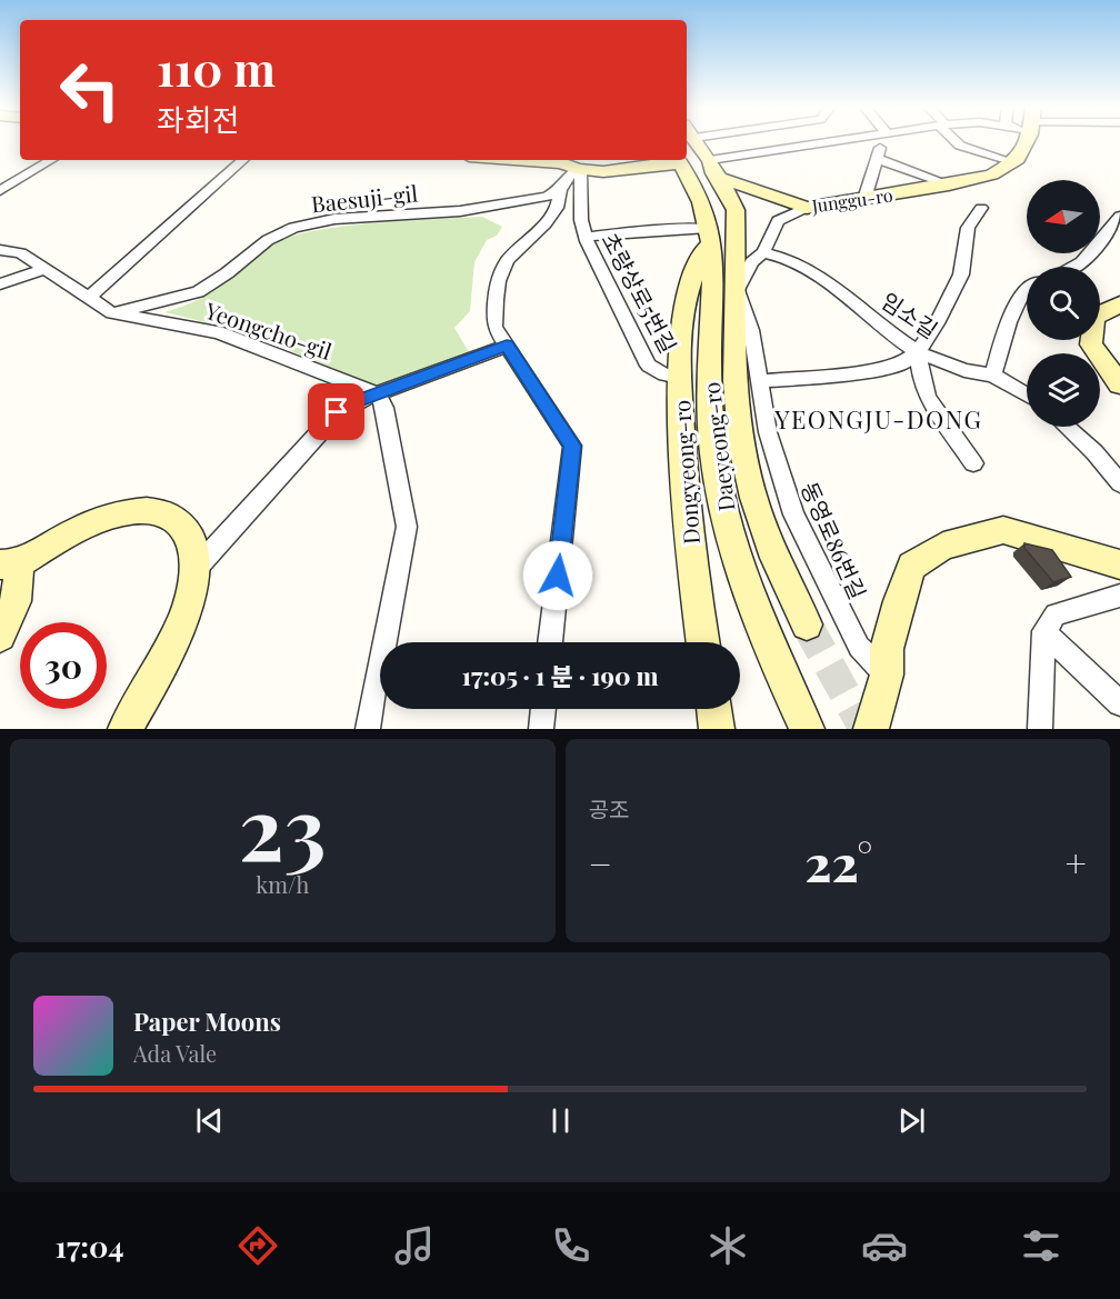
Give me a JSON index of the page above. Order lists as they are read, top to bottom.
{
  "streets": {
    "main road": ["Junggu-ro", "Daeyeong-ro", "Dongyeong-ro"],
    "street": [
      "Baesuji-gil",
      "초량상로5번길",
      "임소길",
      "Yeongcho-gil",
      "동영로86번길"
    ]
  },
  "crossings": [
    ["Baesuji-gil", "Yeongcho-gil"],
    ["Junggu-ro", "Daeyeong-ro"],
    ["초량상로5번길", "Dongyeong-ro"],
    ["Daeyeong-ro", "Dongyeong-ro"],
    ["Daeyeong-ro", "동영로86번길"],
    ["Dongyeong-ro", "동영로86번길"]
  ],
  "districts": ["YEONGJU-DONG"],
  "north": "left",
  "page": {
    "turn": ["110 m", "좌회전"],
    "limit": "30",
    "trip": "17:05 · 1 분 · 190 m",
    "tile": [
      ["23", "km/h"],
      "공조"
    ],
    "heat": ["−", "22°", "+"],
    "song": ["Paper Moons", "Ada Vale"],
    "tabs": "17:04"
  }
}
